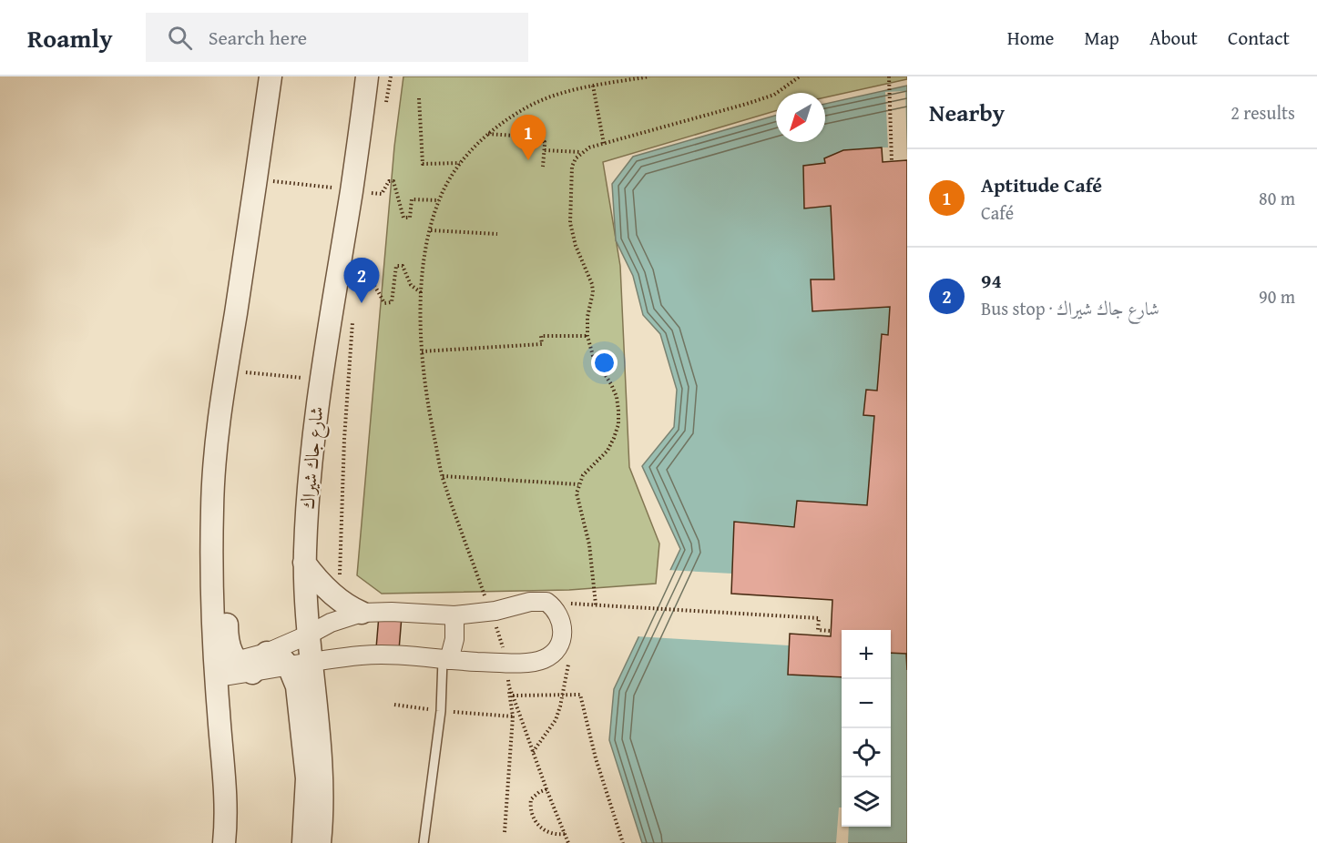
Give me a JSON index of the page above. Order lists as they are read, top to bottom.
{
  "streets": {
    "street": ["شارع جاك شيراك"]
  },
  "north": "bottom left",
  "page": {
    "header": "Roamly",
    "search": "Search here",
    "nav": [
      "Home",
      "Map",
      "About",
      "Contact"
    ],
    "heading": ["Nearby", "2 results"],
    "pins": ["1", "2"],
    "list": [
      {
        "mark": "1",
        "name": "Aptitude Café",
        "note": "Café",
        "value": "80 m"
      },
      {
        "mark": "2",
        "name": "94",
        "note": "Bus stop · شارع جاك شيراك",
        "value": "90 m"
      }
    ],
    "map_buttons": ["+", "−"]
  }
}
